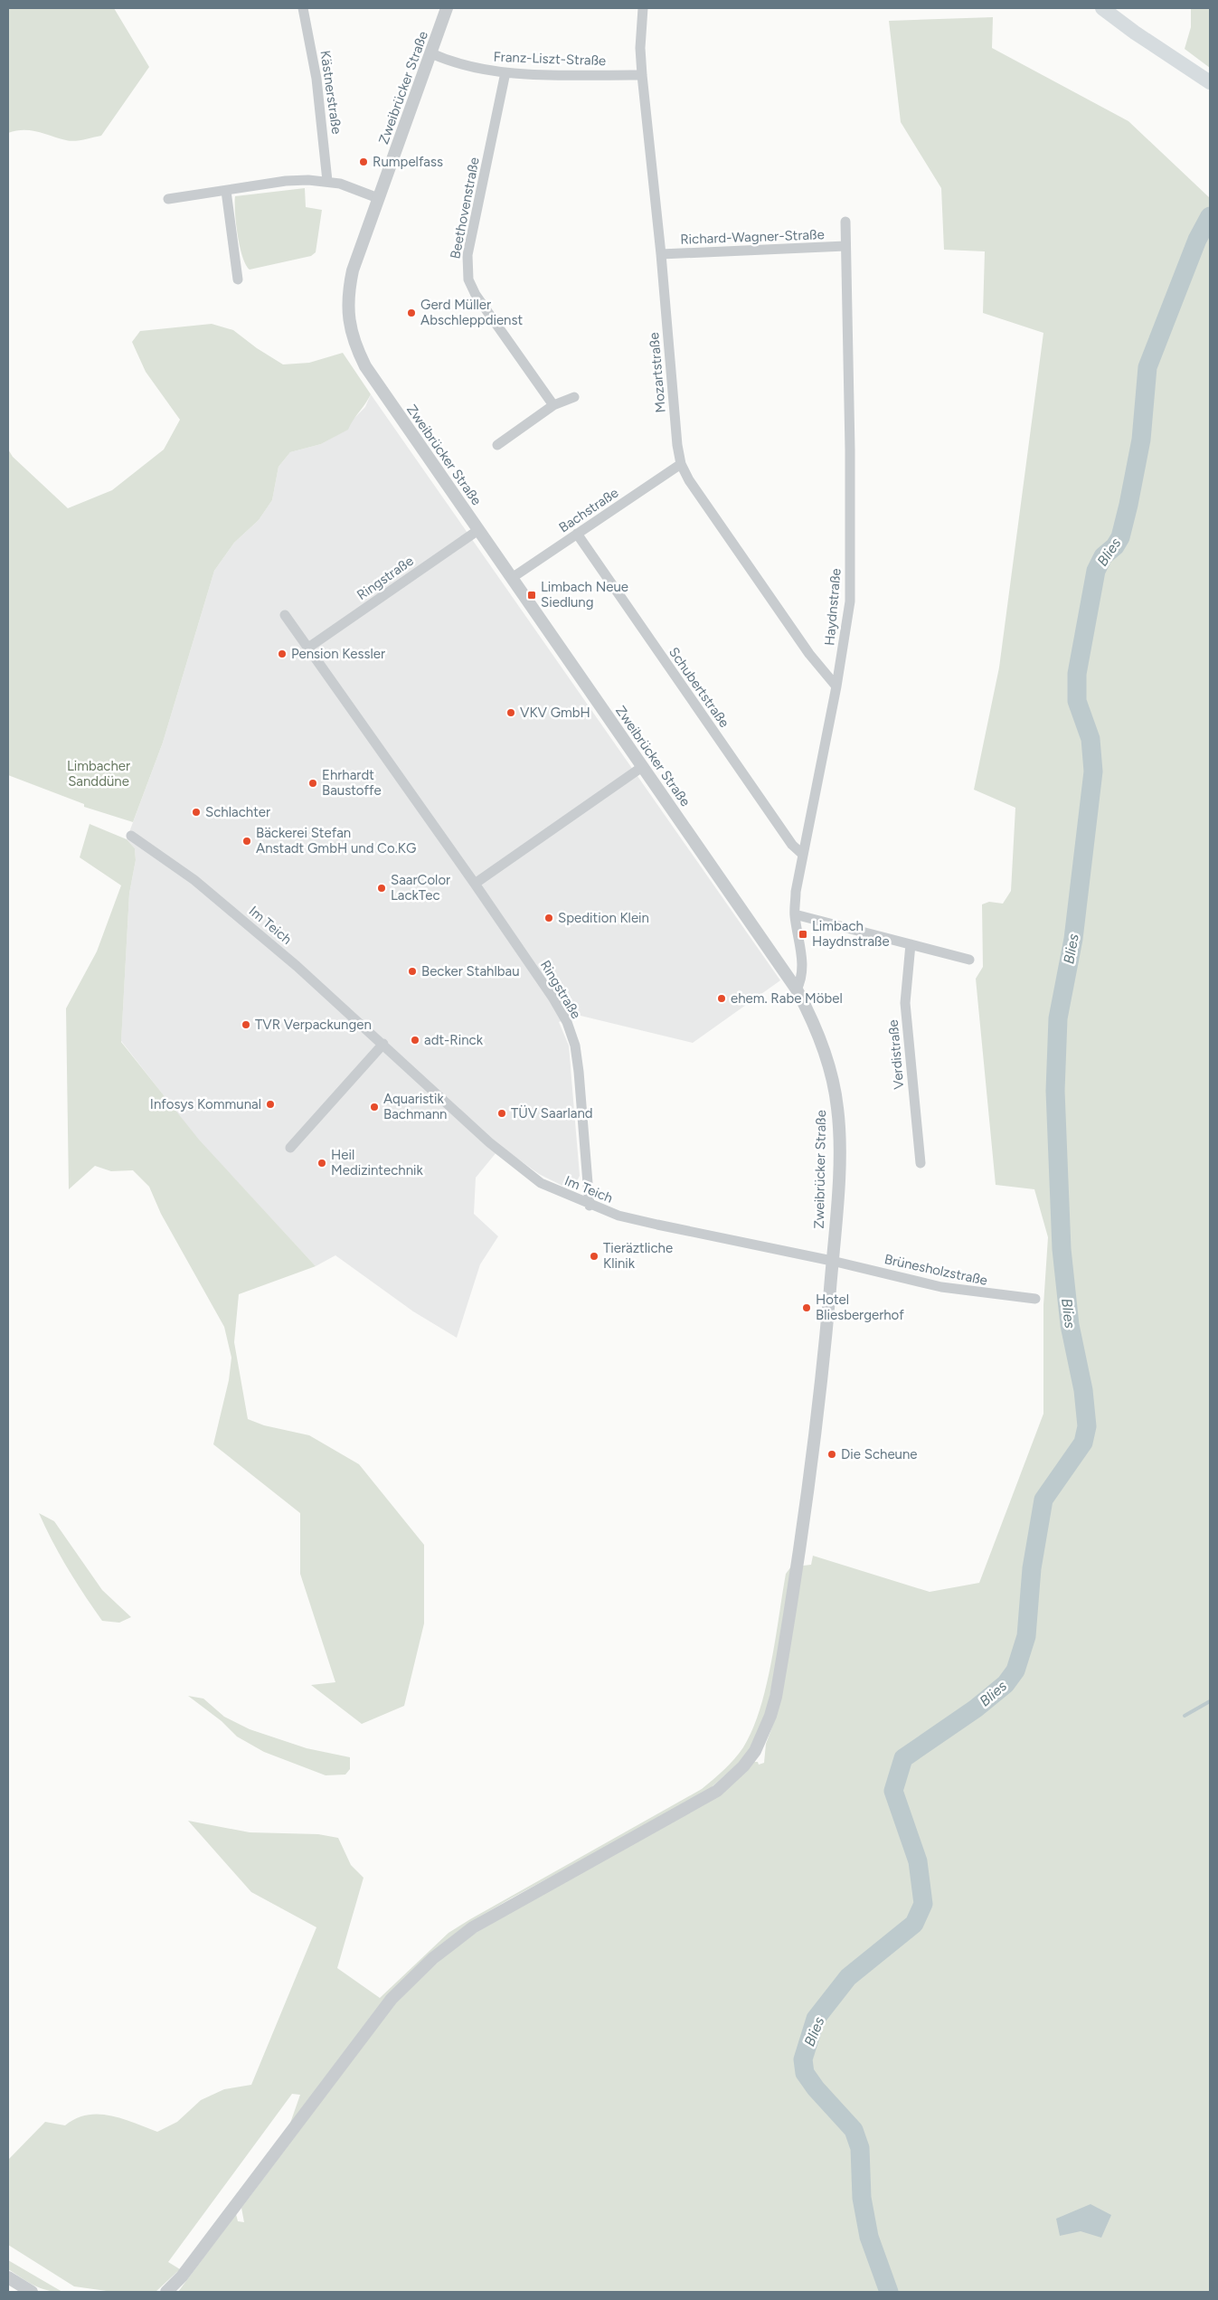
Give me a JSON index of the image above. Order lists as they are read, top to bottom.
{
  "streets": {
    "street": [
      "Franz-Liszt-Straße",
      "Zweibrücker Straße",
      "Kästnerstraße",
      "Beethovenstraße",
      "Richard-Wagner-Straße",
      "Mozartstraße",
      "Bachstraße",
      "Ringstraße",
      "Haydnstraße",
      "Schubertstraße",
      "Im Teich",
      "Verdistraße",
      "Brünesholzstraße"
    ]
  },
  "crossings": [
    ["Franz-Liszt-Straße", "Zweibrücker Straße"],
    ["Franz-Liszt-Straße", "Beethovenstraße"],
    ["Franz-Liszt-Straße", "Mozartstraße"],
    ["Zweibrücker Straße", "Bachstraße"],
    ["Zweibrücker Straße", "Ringstraße"],
    ["Zweibrücker Straße", "Haydnstraße"],
    ["Zweibrücker Straße", "Im Teich"],
    ["Zweibrücker Straße", "Brünesholzstraße"],
    ["Richard-Wagner-Straße", "Mozartstraße"],
    ["Richard-Wagner-Straße", "Haydnstraße"],
    ["Mozartstraße", "Bachstraße"],
    ["Mozartstraße", "Haydnstraße"],
    ["Bachstraße", "Schubertstraße"],
    ["Ringstraße", "Im Teich"],
    ["Haydnstraße", "Schubertstraße"],
    ["Im Teich", "Brünesholzstraße"]
  ],
  "water": ["Blies"],
  "parks": ["Limbacher Sanddüne"],
  "places": {
    "other": [
      "Rumpelfass",
      "Gerd Müller Abschleppdienst",
      "Pension Kessler",
      "VKV GmbH",
      "Ehrhardt Baustoffe",
      "Schlachter",
      "Bäckerei Stefan Anstadt GmbH und Co.KG",
      "SaarColor LackTec",
      "Spedition Klein",
      "Becker Stahlbau",
      "ehem. Rabe Möbel",
      "TVR Verpackungen",
      "adt-Rinck",
      "Infosys Kommunal",
      "Aquaristik Bachmann",
      "TÜV Saarland",
      "Heil Medizintechnik",
      "Tieräztliche Klinik",
      "Hotel Bliesbergerhof",
      "Die Scheune"
    ],
    "transit": ["Limbach Neue Siedlung", "Limbach Haydnstraße"]
  }
}
